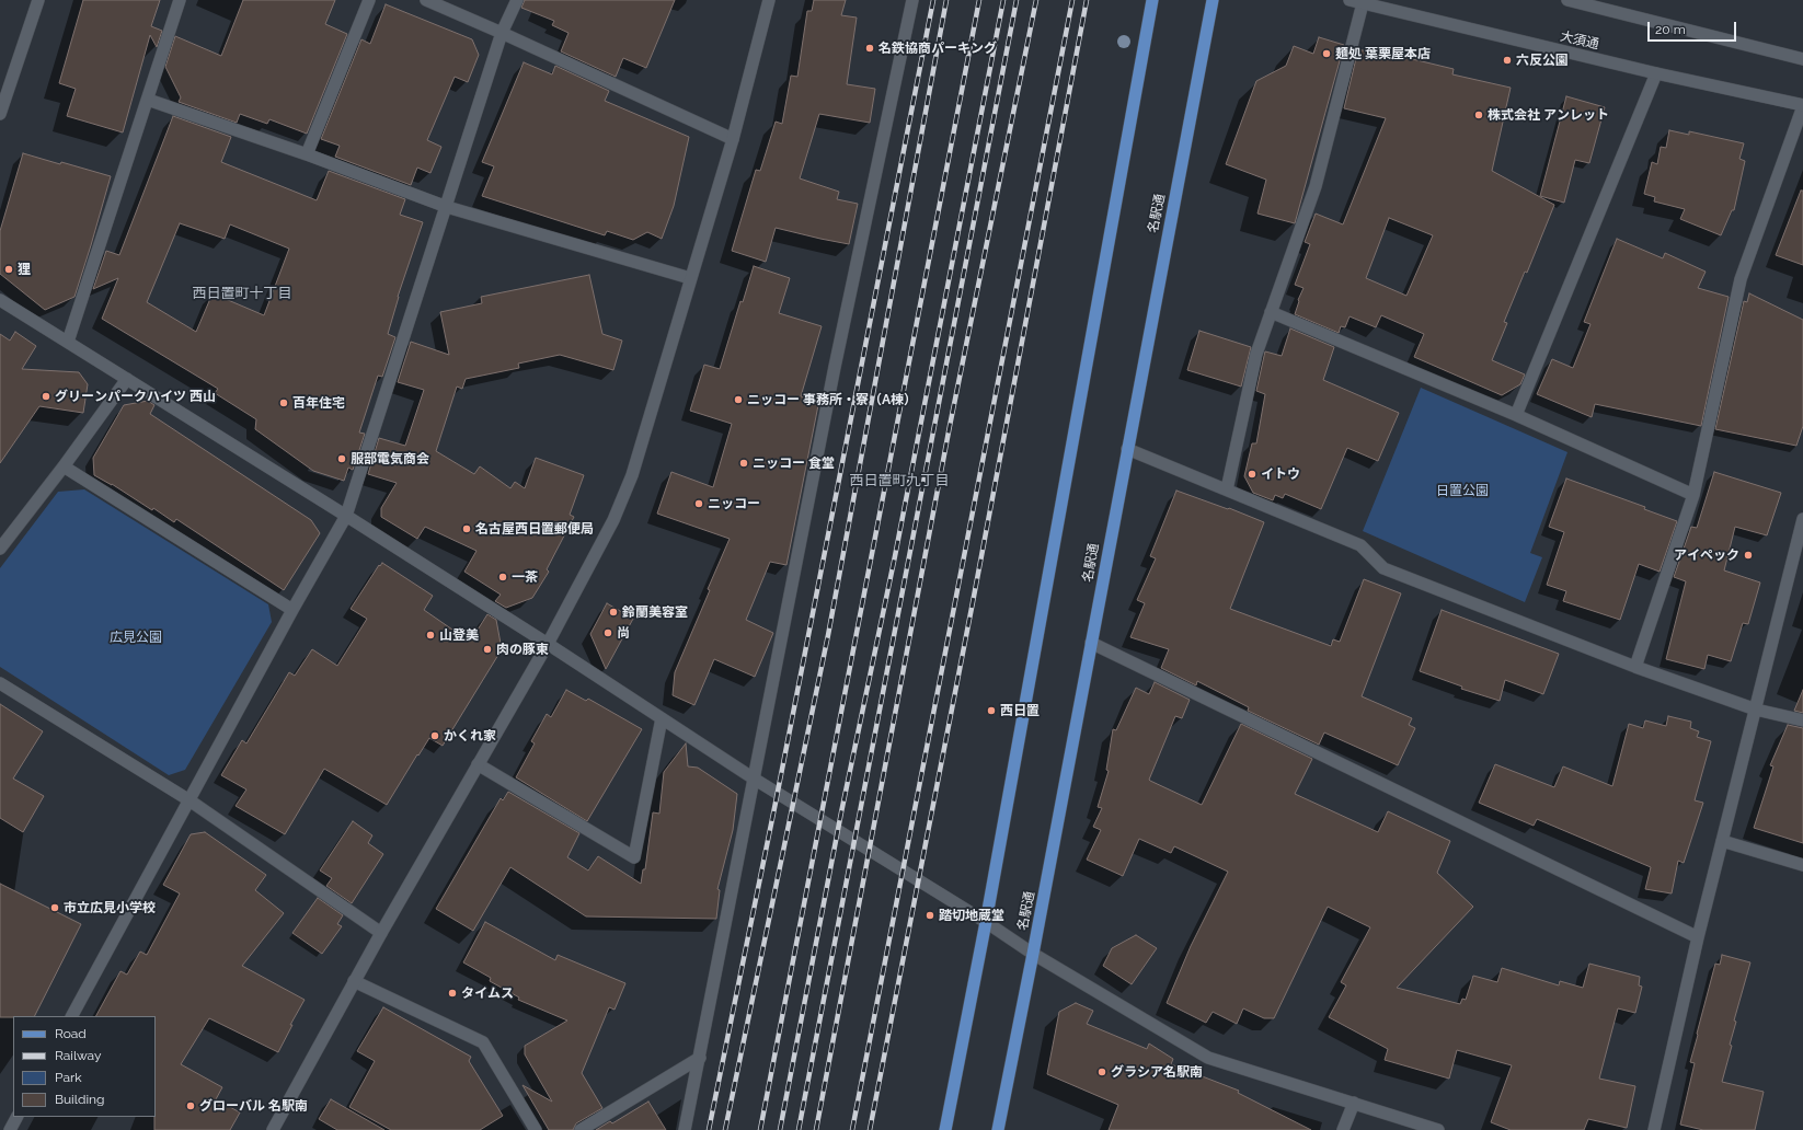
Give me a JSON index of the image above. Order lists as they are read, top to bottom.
{
  "streets": {
    "main road": ["名駅通"],
    "street": ["大須通"]
  },
  "districts": ["西日置町十丁目", "西日置町九丁目"],
  "parks": ["日置公園", "広見公園"],
  "places": [
    "名鉄協商パーキング",
    "麺処 葉栗屋本店",
    "六反公園",
    "株式会社 アンレット",
    "狸",
    "グリーンパークハイツ 西山",
    "ニッコー 事務所・寮（A棟）",
    "百年住宅",
    "服部電気商会",
    "ニッコー 食堂",
    "イトウ",
    "ニッコー",
    "名古屋西日置郵便局",
    "アイペック",
    "一茶",
    "鈴蘭美容室",
    "尚",
    "山登美",
    "肉の豚東",
    "西日置",
    "かくれ家",
    "市立広見小学校",
    "踏切地蔵堂",
    "タイムス",
    "グラシア名駅南",
    "グローバル 名駅南"
  ],
  "legend": [
    "Road",
    "Railway",
    "Park",
    "Building"
  ],
  "scale_bar": "20 m"
}
